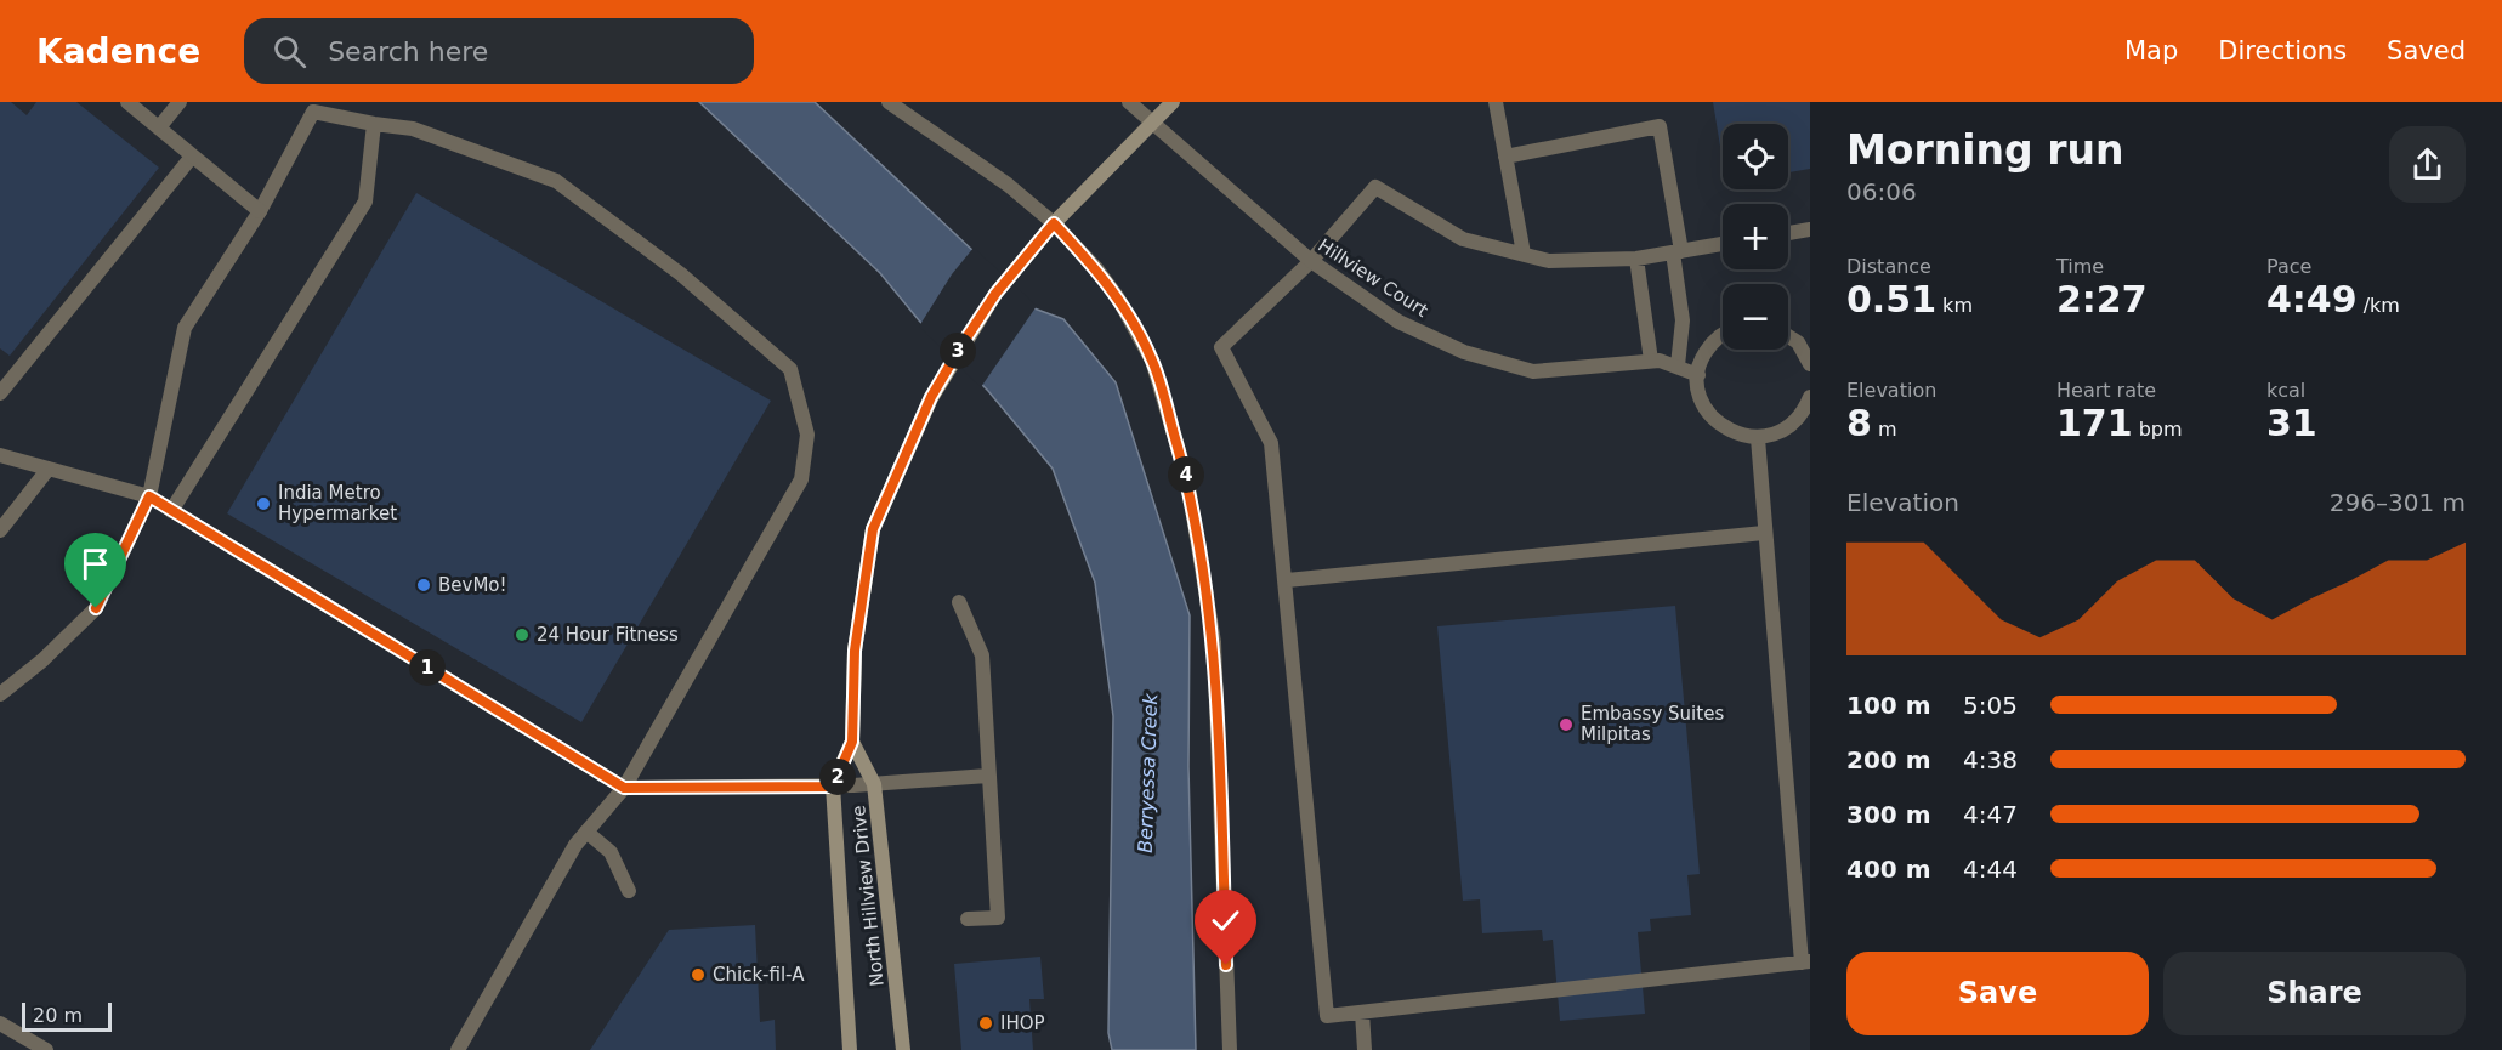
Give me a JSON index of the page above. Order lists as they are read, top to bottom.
{
  "streets": {
    "street": ["Hillview Court", "North Hillview Drive"]
  },
  "crossings": [
    ["Hillview Court", "North Hillview Drive"]
  ],
  "water": ["Berryessa Creek"],
  "places": [
    "India Metro Hypermarket",
    "BevMo!",
    "24 Hour Fitness",
    "Embassy Suites Milpitas",
    "Chick-fil-A",
    "IHOP"
  ],
  "scale_bar": "20 m",
  "page": {
    "header": "Kadence",
    "search": "Search here",
    "nav": ["Map", "Directions", "Saved"],
    "heading": ["Morning run", "06:06"],
    "map_buttons": ["+", "−"],
    "stats": [
      ["Distance", "0.51 km"],
      ["Time", "2:27"],
      ["Pace", "4:49 /km"],
      ["Elevation", "8 m"],
      ["Heart rate", "171 bpm"],
      ["kcal", "31"]
    ],
    "pins": [
      "3",
      "4",
      "1",
      "2"
    ],
    "chart": ["Elevation", "296–301 m"],
    "list": [
      {
        "name": "100 m",
        "note": "5:05"
      },
      {
        "name": "200 m",
        "note": "4:38"
      },
      {
        "name": "300 m",
        "note": "4:47"
      },
      {
        "name": "400 m",
        "note": "4:44"
      }
    ],
    "buttons": ["Save", "Share"],
    "scale": "20 m"
  }
}
